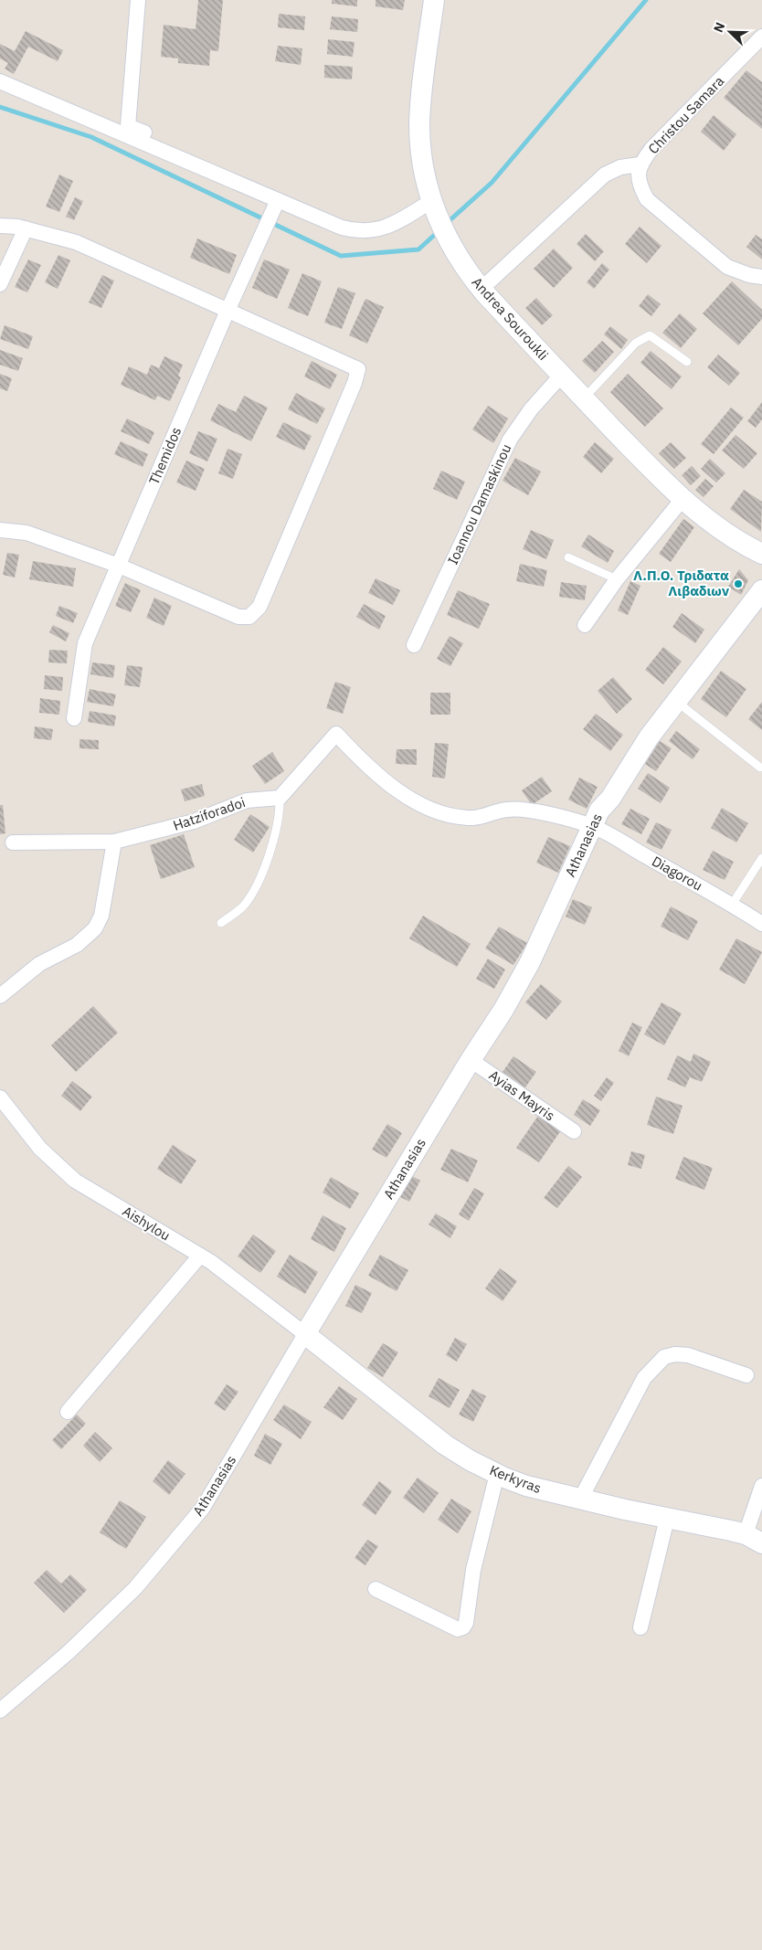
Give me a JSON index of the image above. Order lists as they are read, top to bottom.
{
  "streets": {
    "street": [
      "Christou Samara",
      "Andrea Souroukli",
      "Themidos",
      "Ioannou Damaskinou",
      "Hatziforadoi",
      "Athanasias",
      "Diagorou",
      "Ayias Mayris",
      "Aishylou",
      "Kerkyras"
    ]
  },
  "crossings": [
    ["Andrea Souroukli", "Ioannou Damaskinou"],
    ["Athanasias", "Diagorou"],
    ["Athanasias", "Ayias Mayris"],
    ["Athanasias", "Aishylou"],
    ["Athanasias", "Kerkyras"],
    ["Aishylou", "Kerkyras"]
  ],
  "places": ["Λ.Π.Ο. Τριδατα Λιβαδιων"],
  "north": "top left"
}
